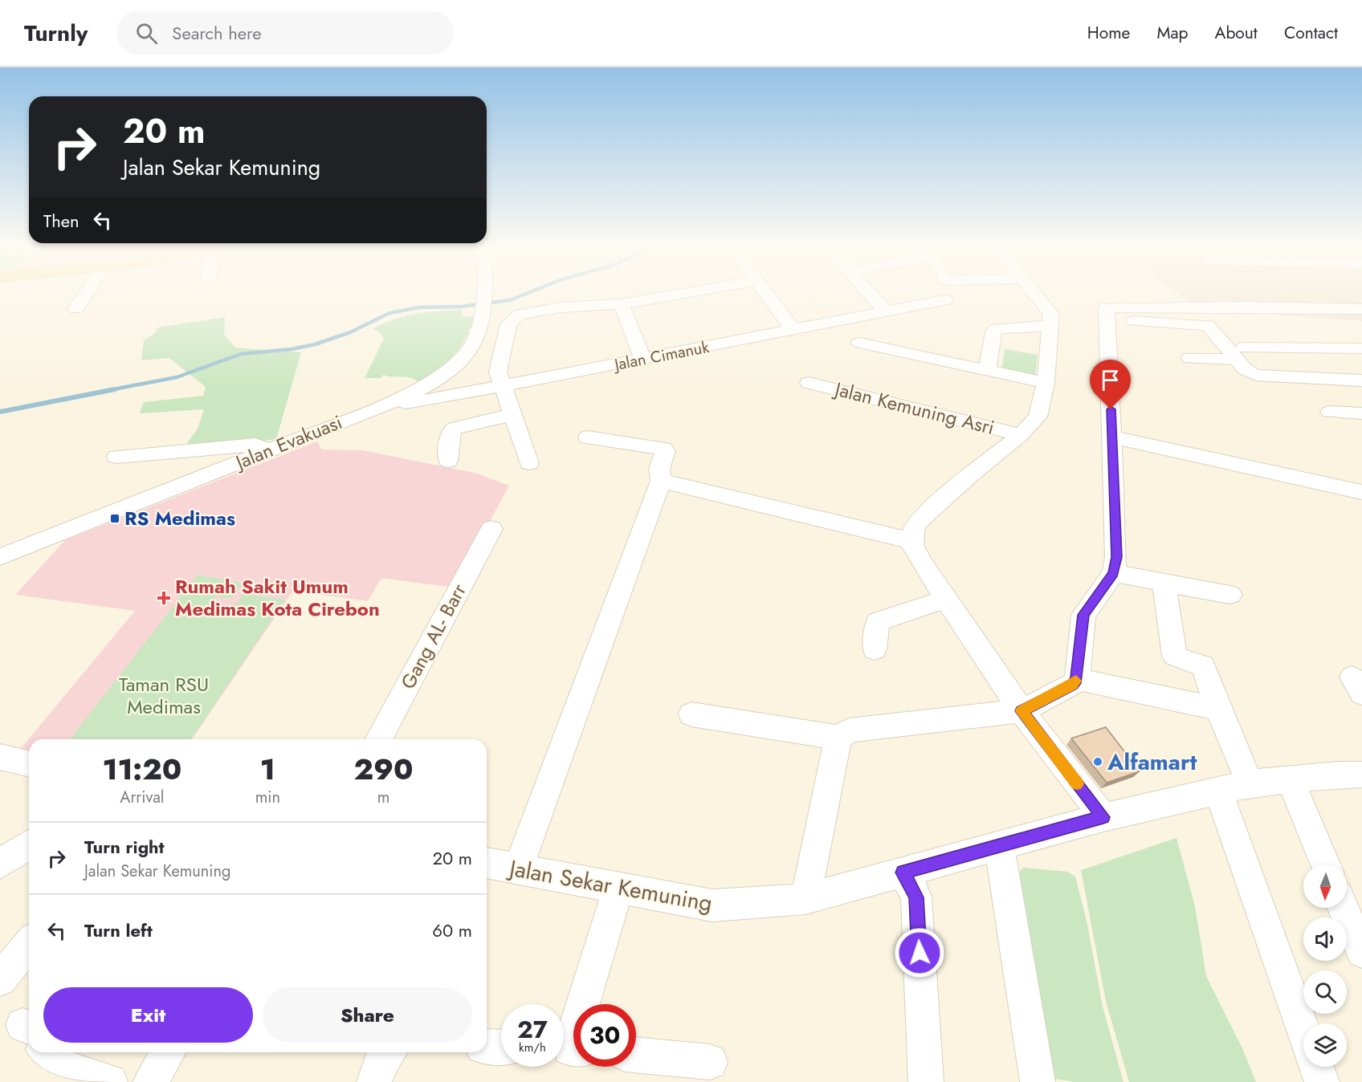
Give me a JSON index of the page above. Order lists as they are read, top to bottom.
{
  "streets": {
    "street": [
      "Jalan Cimanuk",
      "Jalan Kemuning Asri",
      "Jalan Evakuasi",
      "Gang AL- Barr",
      "Jalan Sekar Kemuning"
    ]
  },
  "crossings": [
    ["Jalan Cimanuk", "Jalan Evakuasi"]
  ],
  "parks": ["Taman RSU Medimas"],
  "places": {
    "transit": ["RS Medimas"],
    "health": ["Rumah Sakit Umum Medimas Kota Cirebon"],
    "other": ["Alfamart"]
  },
  "north": "bottom",
  "page": {
    "header": "Turnly",
    "search": "Search here",
    "nav": [
      "Home",
      "Map",
      "About",
      "Contact"
    ],
    "turn": ["20 m", "Jalan Sekar Kemuning"],
    "then": "Then",
    "eta": [
      "11:20",
      "Arrival",
      "1",
      "min",
      "290",
      "m"
    ],
    "list": [
      {
        "name": "Turn right",
        "note": "Jalan Sekar Kemuning",
        "value": "20 m"
      },
      {
        "name": "Turn left",
        "value": "60 m"
      }
    ],
    "buttons": ["Exit", "Share"],
    "speed": "27 km/h",
    "limit": "30"
  }
}
